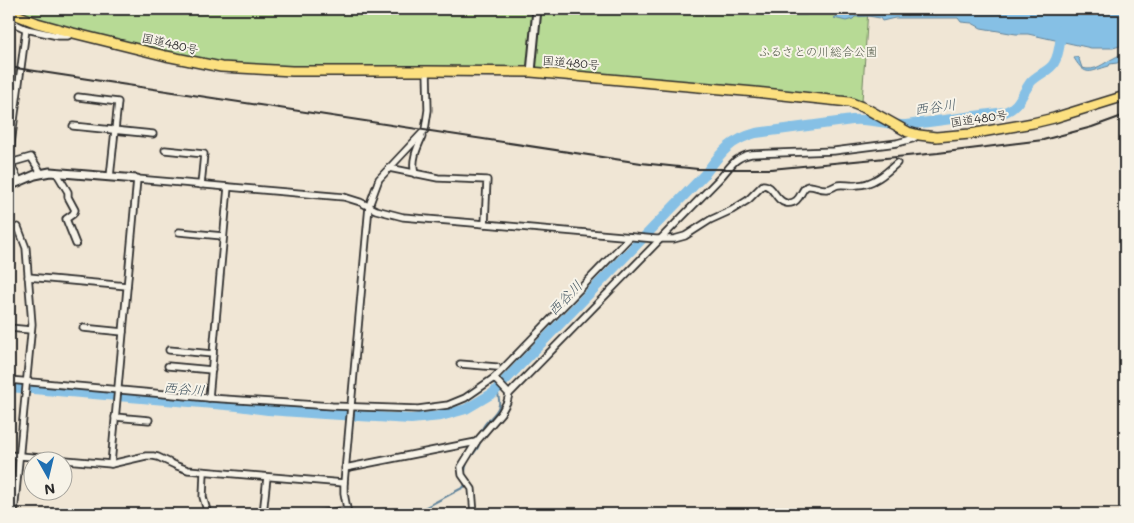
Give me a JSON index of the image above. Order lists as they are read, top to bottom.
{
  "streets": {
    "highway": ["国道480号"]
  },
  "water": ["西谷川"],
  "parks": ["ふるさとの川総合公園"],
  "north": "bottom"
}
